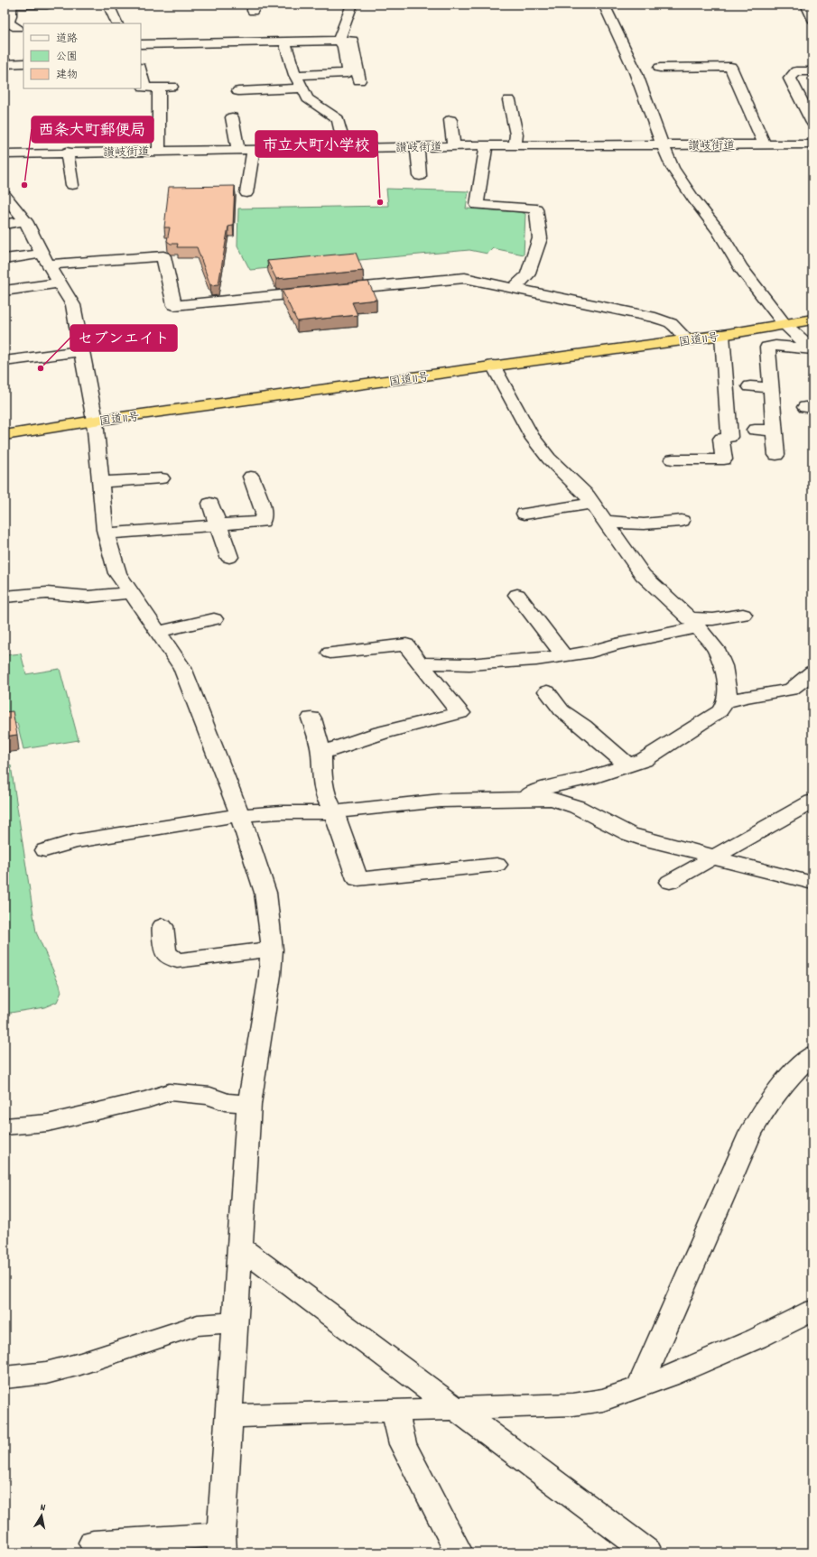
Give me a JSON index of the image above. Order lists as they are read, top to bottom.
{
  "streets": {
    "highway": ["国道11号"],
    "street": ["讃岐街道"]
  },
  "places": ["西条大町郵便局", "市立大町小学校", "セブンエイト"],
  "legend": ["道路", "公園", "建物"],
  "north": "top"
}
